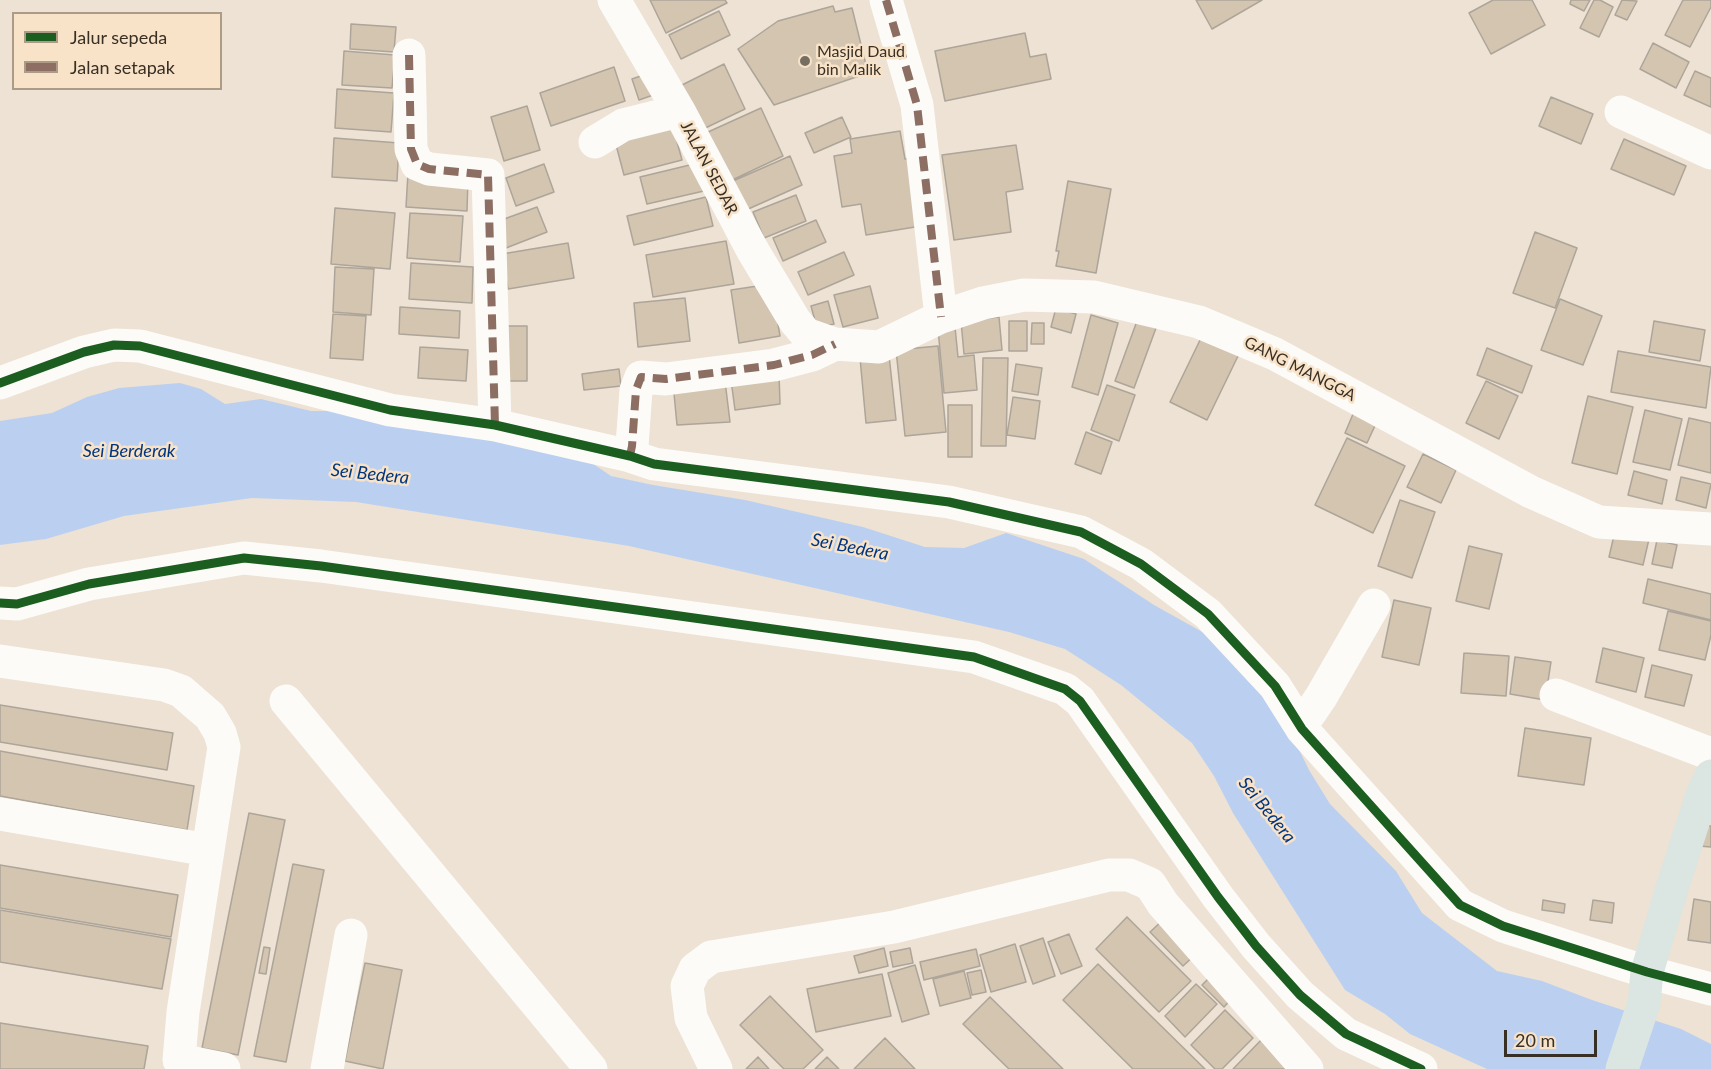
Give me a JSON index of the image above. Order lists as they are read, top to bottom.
{
  "streets": {
    "street": ["JALAN SEDAR", "GANG MANGGA"]
  },
  "crossings": [
    ["JALAN SEDAR", "GANG MANGGA"]
  ],
  "water": ["Sei Berderak", "Sei Bedera"],
  "places": ["Masjid Daud bin Malik"],
  "legend": ["Jalur sepeda", "Jalan setapak"],
  "scale_bar": "20 m"
}
